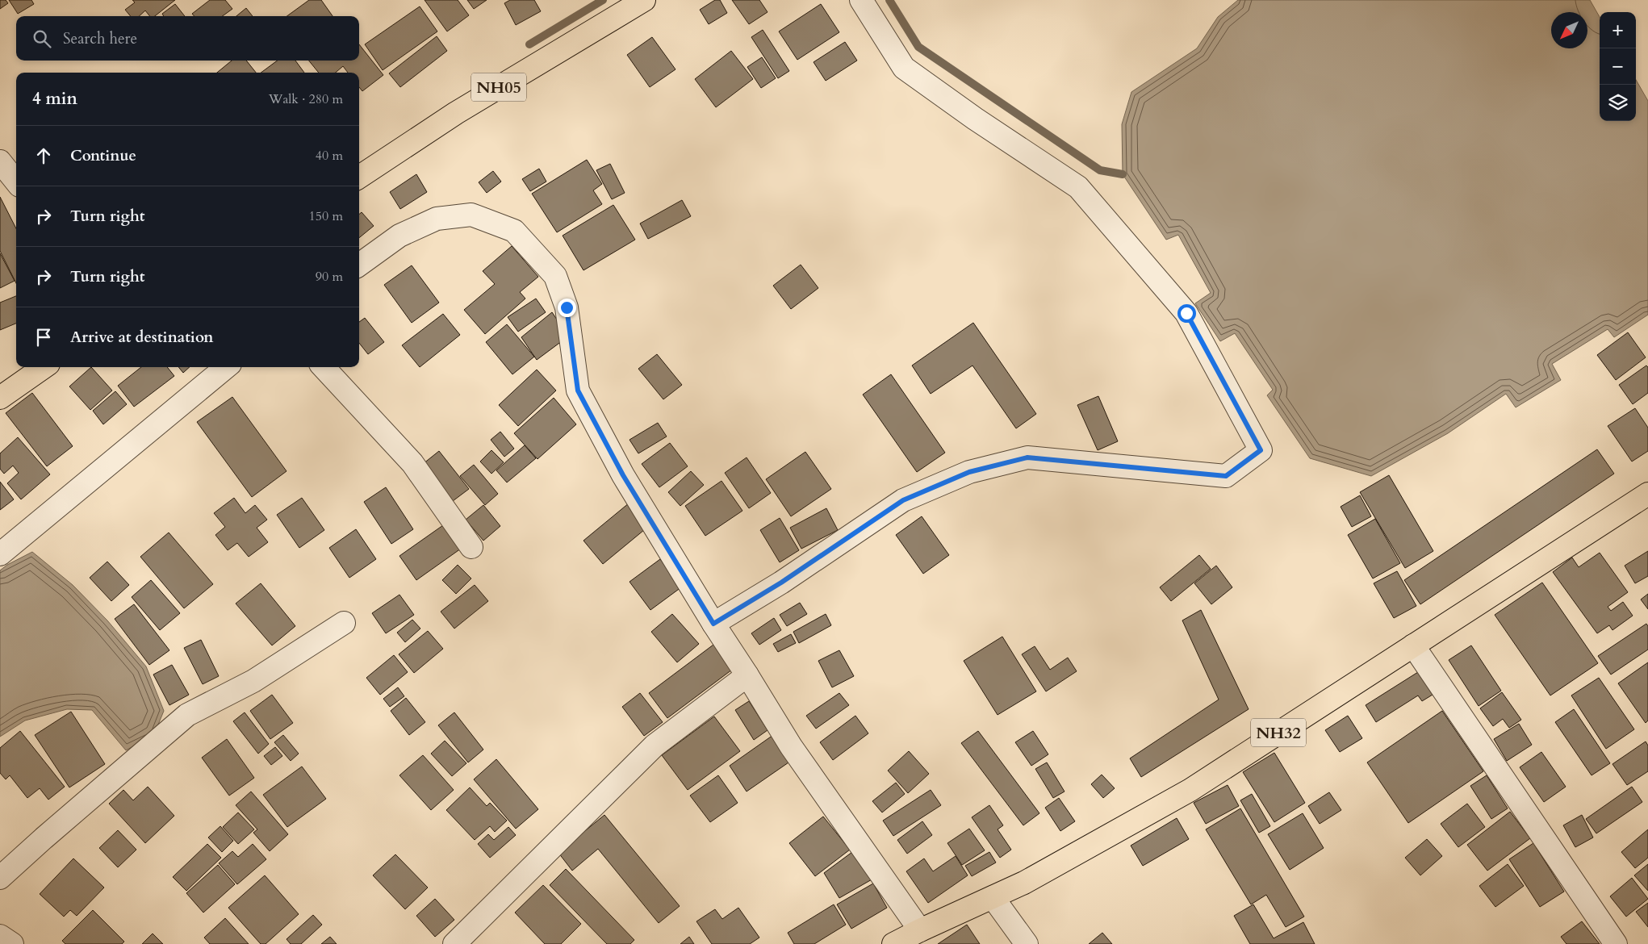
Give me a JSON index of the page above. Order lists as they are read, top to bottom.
{
  "streets": {
    "main road": ["NH05", "NH32"]
  },
  "north": "bottom left",
  "page": {
    "map_buttons": ["+", "−"],
    "search": "Search here",
    "heading": ["4 min", "Walk · 280 m"],
    "list": [
      ["Continue", "40 m"],
      ["Turn right", "150 m"],
      ["Turn right", "90 m"],
      "Arrive at destination"
    ]
  }
}
